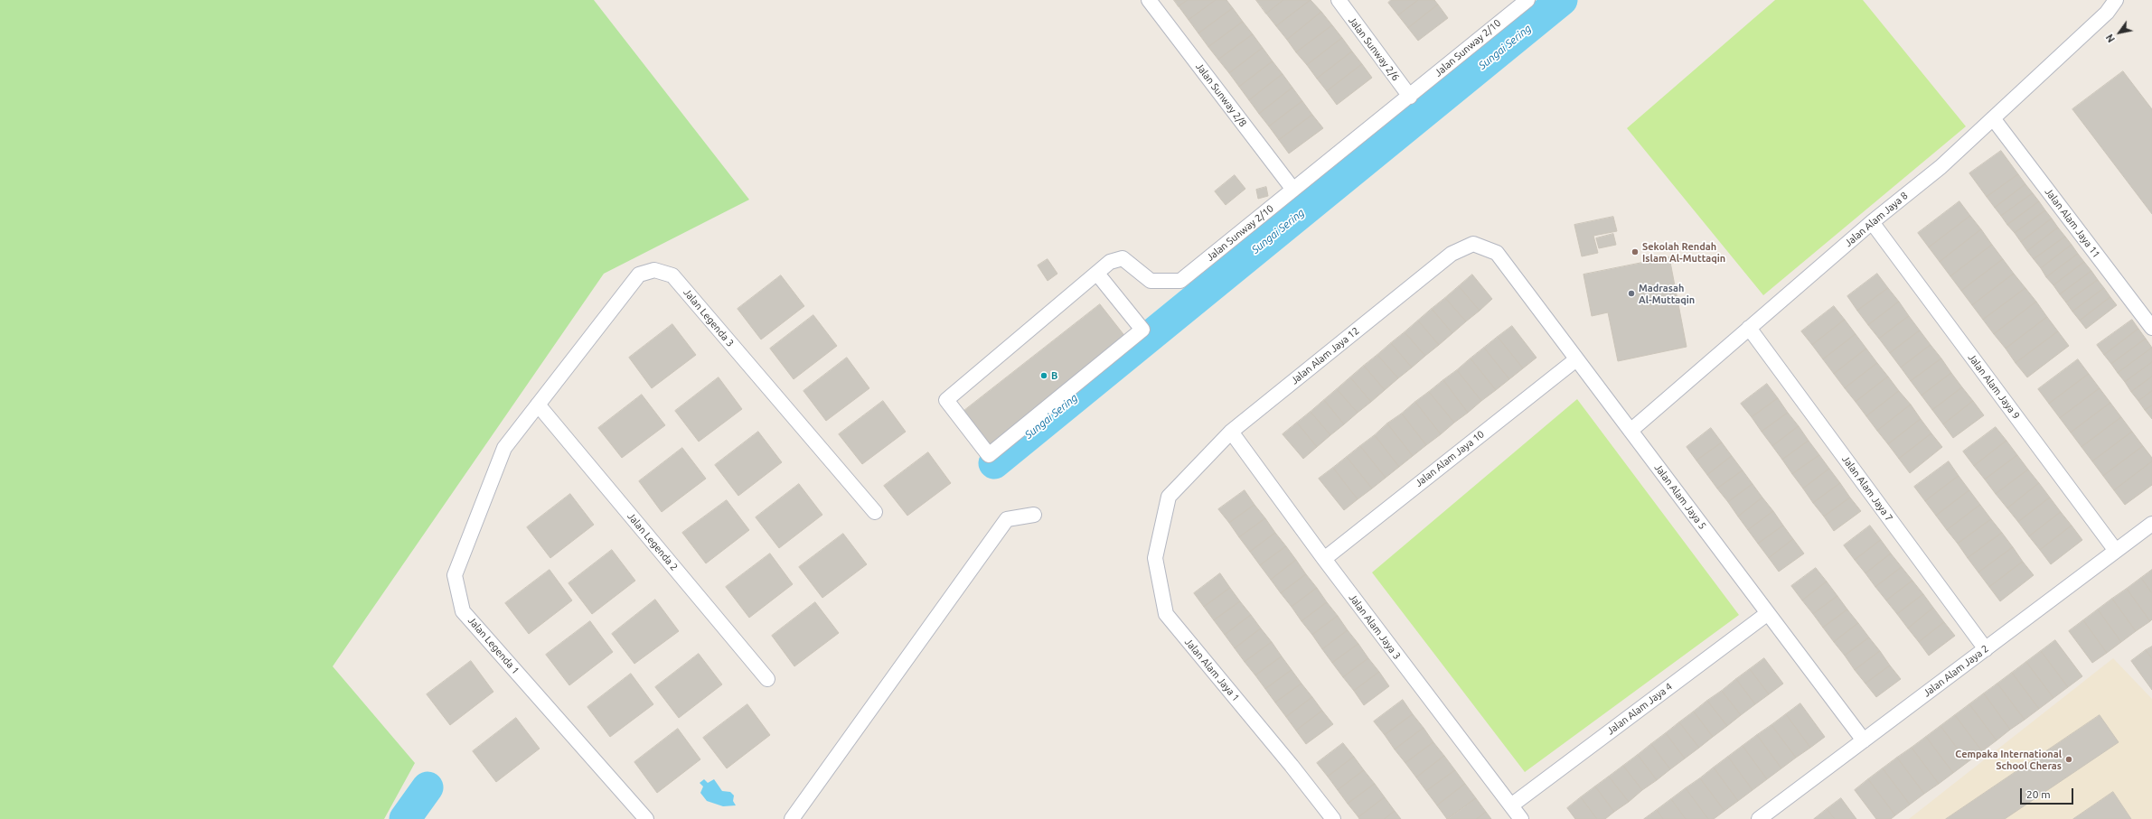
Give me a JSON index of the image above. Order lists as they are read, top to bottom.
{
  "streets": {
    "street": [
      "Jalan Sunway 2/10",
      "Jalan Sunway 2/6",
      "Jalan Sunway 2/8",
      "Jalan Alam Jaya 8",
      "Jalan Alam Jaya 11",
      "Jalan Legenda 3",
      "Jalan Alam Jaya 12",
      "Jalan Alam Jaya 9",
      "Jalan Alam Jaya 10",
      "Jalan Alam Jaya 7",
      "Jalan Alam Jaya 5",
      "Jalan Legenda 2",
      "Jalan Alam Jaya 3",
      "Jalan Legenda 1",
      "Jalan Alam Jaya 1",
      "Jalan Alam Jaya 2",
      "Jalan Alam Jaya 4"
    ]
  },
  "crossings": [
    ["Jalan Sunway 2/10", "Jalan Sunway 2/6"],
    ["Jalan Sunway 2/10", "Jalan Sunway 2/8"],
    ["Jalan Alam Jaya 8", "Jalan Alam Jaya 11"],
    ["Jalan Alam Jaya 8", "Jalan Alam Jaya 9"],
    ["Jalan Alam Jaya 8", "Jalan Alam Jaya 7"],
    ["Jalan Alam Jaya 8", "Jalan Alam Jaya 5"],
    ["Jalan Legenda 3", "Jalan Legenda 2"],
    ["Jalan Legenda 3", "Jalan Legenda 1"],
    ["Jalan Alam Jaya 12", "Jalan Alam Jaya 5"],
    ["Jalan Alam Jaya 12", "Jalan Alam Jaya 3"],
    ["Jalan Alam Jaya 12", "Jalan Alam Jaya 1"],
    ["Jalan Alam Jaya 9", "Jalan Alam Jaya 2"],
    ["Jalan Alam Jaya 10", "Jalan Alam Jaya 5"],
    ["Jalan Alam Jaya 10", "Jalan Alam Jaya 3"],
    ["Jalan Alam Jaya 7", "Jalan Alam Jaya 2"],
    ["Jalan Alam Jaya 5", "Jalan Alam Jaya 2"],
    ["Jalan Alam Jaya 5", "Jalan Alam Jaya 4"],
    ["Jalan Legenda 2", "Jalan Legenda 1"],
    ["Jalan Alam Jaya 3", "Jalan Alam Jaya 4"]
  ],
  "water": ["Sungai Sering"],
  "places": [
    "Sekolah Rendah Islam Al-Muttaqin",
    "Madrasah Al-Muttaqin",
    "B",
    "Cempaka International School Cheras"
  ],
  "scale_bar": "20 m",
  "north": "bottom left"
}
